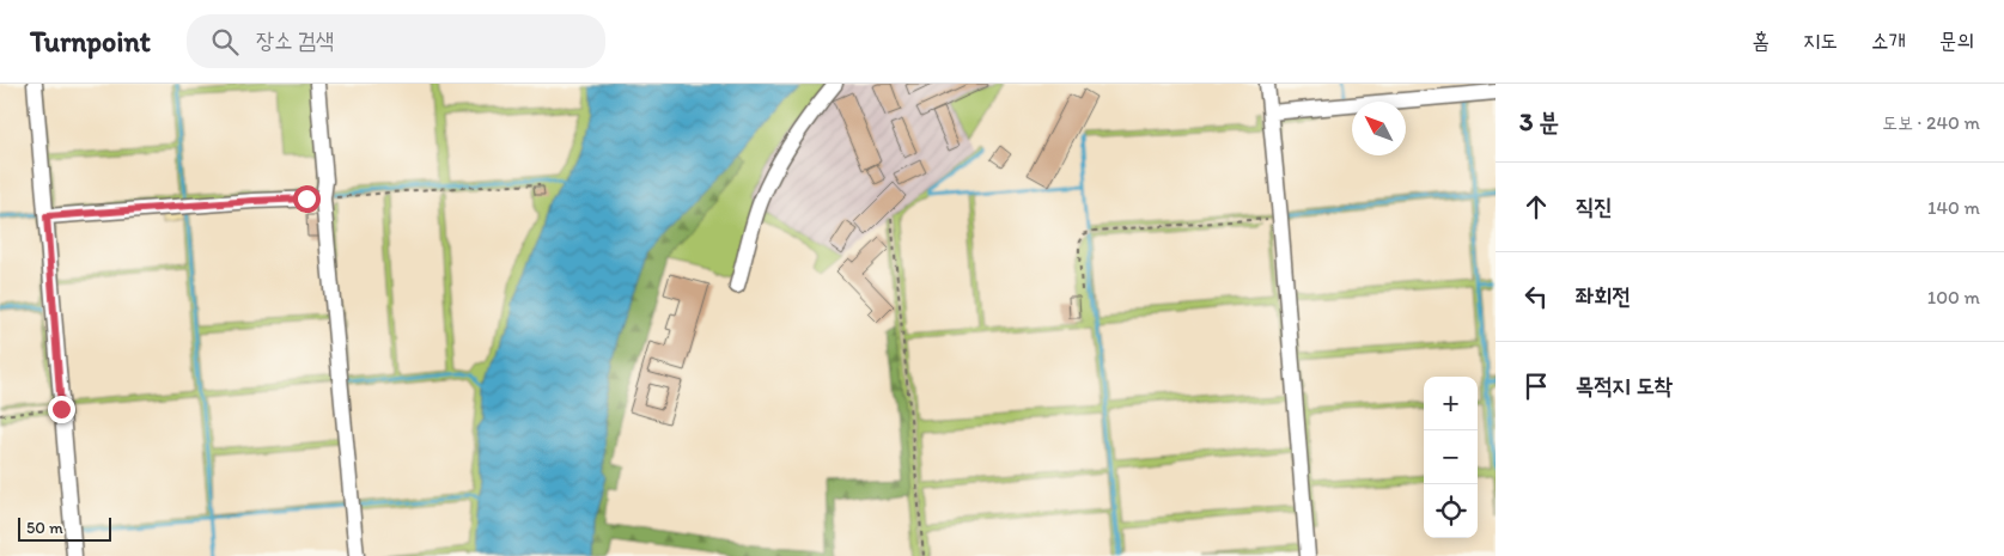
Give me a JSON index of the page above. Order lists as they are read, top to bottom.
{
  "scale_bar": "50 m",
  "north": "top left",
  "page": {
    "header": "Turnpoint",
    "search": "장소 검색",
    "nav": [
      "홈",
      "지도",
      "소개",
      "문의"
    ],
    "heading": ["3 분", "도보 · 240 m"],
    "list": [
      ["직진", "140 m"],
      ["좌회전", "100 m"],
      "목적지 도착"
    ],
    "map_buttons": ["+", "−"],
    "scale": "50 m"
  }
}
